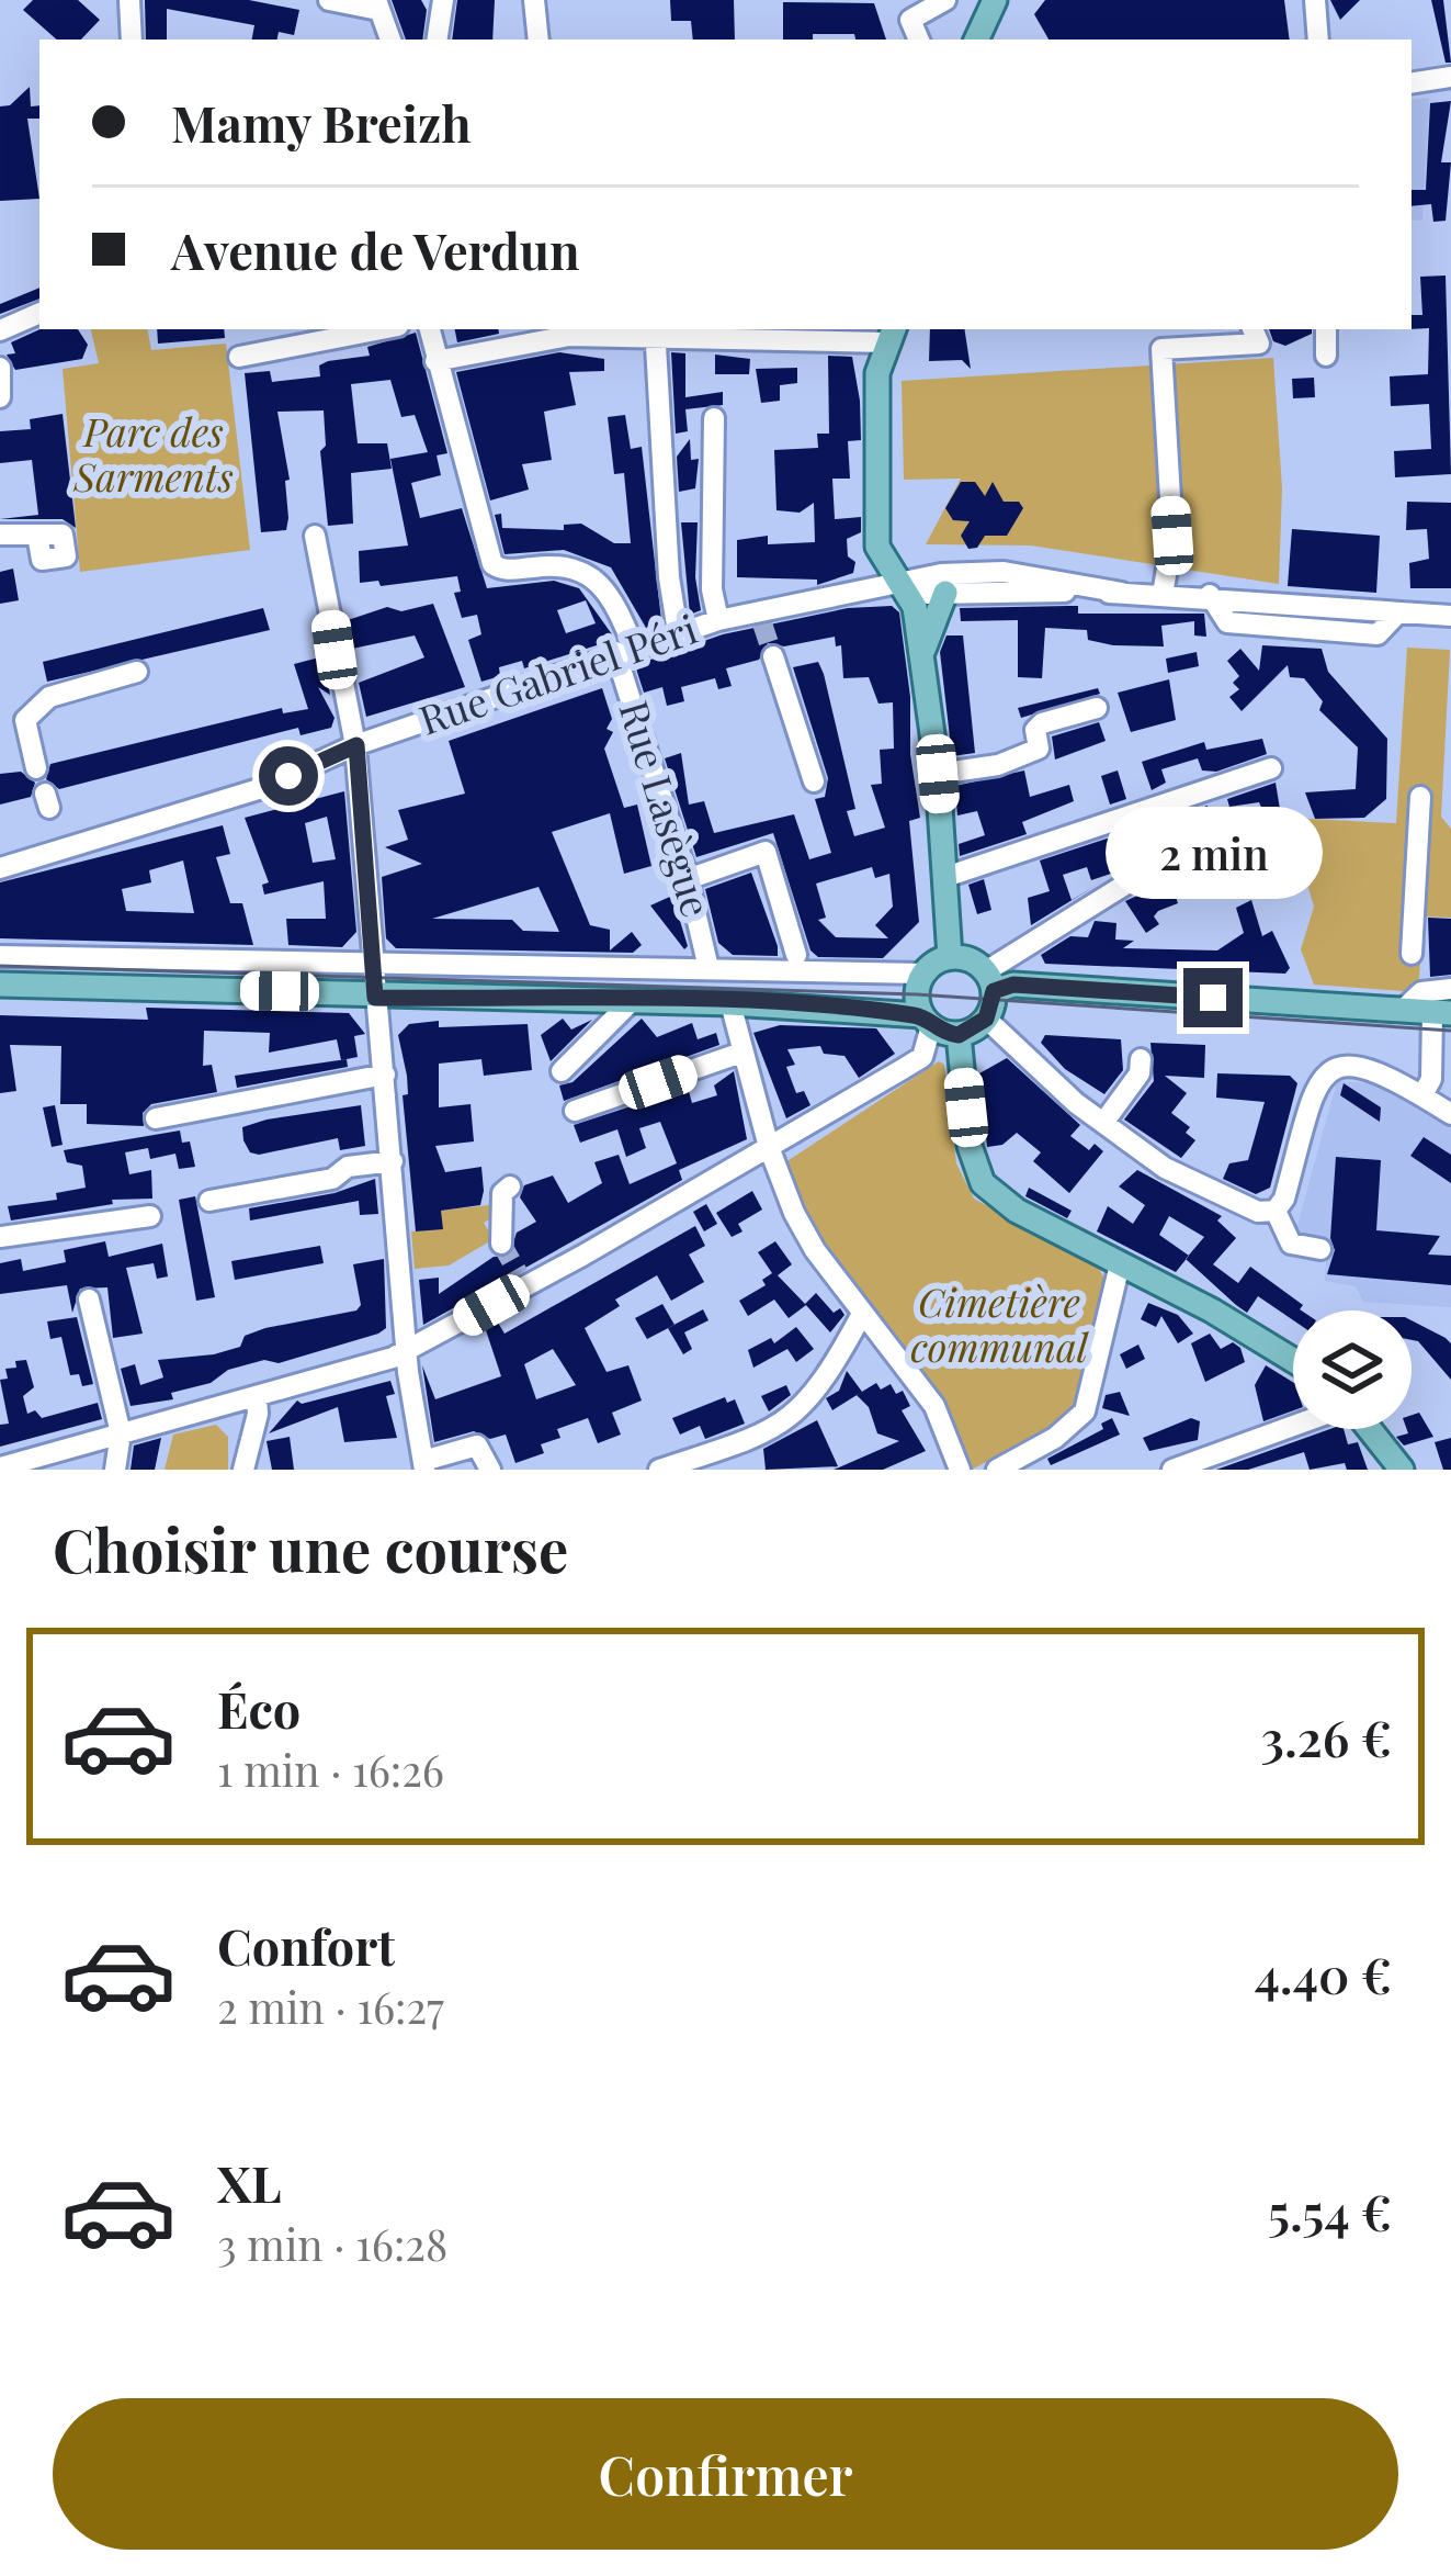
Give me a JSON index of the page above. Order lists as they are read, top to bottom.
{
  "streets": {
    "street": ["Rue Gabriel Péri", "Rue Lasègue"]
  },
  "crossings": [
    ["Rue Gabriel Péri", "Rue Lasègue"]
  ],
  "parks": ["Parc des Sarments", "Cimetière communal"],
  "page": {
    "banner": ["Mamy Breizh", "Avenue de Verdun"],
    "bubble": "2 min",
    "heading": "Choisir une course",
    "list": [
      {
        "name": "Éco",
        "note": "1 min · 16:26",
        "value": "3.26 €"
      },
      {
        "name": "Confort",
        "note": "2 min · 16:27",
        "value": "4.40 €"
      },
      {
        "name": "XL",
        "note": "3 min · 16:28",
        "value": "5.54 €"
      }
    ],
    "buttons": "Confirmer"
  }
}
